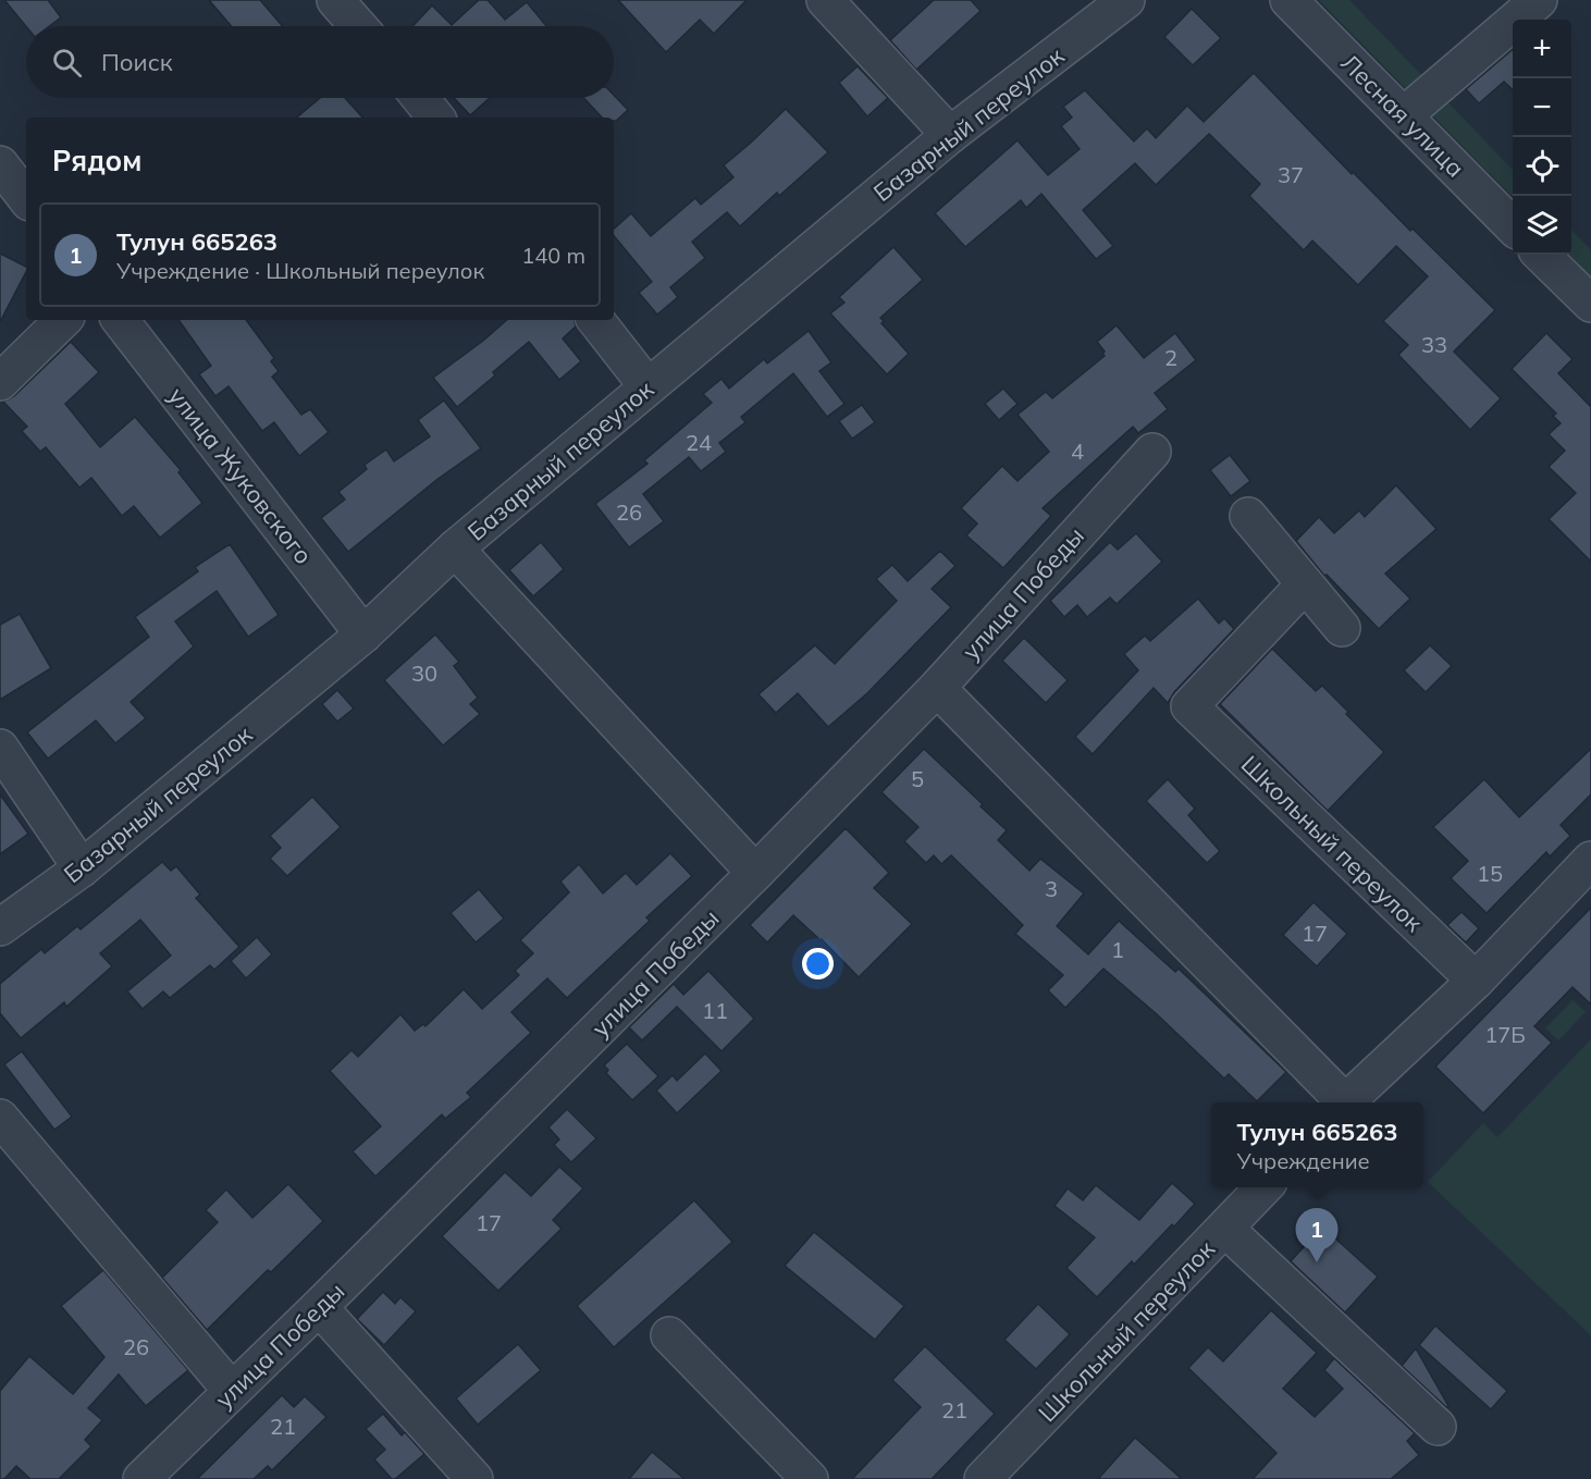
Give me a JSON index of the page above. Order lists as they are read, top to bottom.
{
  "streets": {
    "street": [
      "Лесная улица",
      "Базарный переулок",
      "улица Жуковского",
      "улица Победы",
      "Школьный переулок"
    ]
  },
  "crossings": [
    ["Базарный переулок", "улица Жуковского"]
  ],
  "house_numbers": [
    "37",
    "33",
    "2",
    "24",
    "4",
    "26",
    "30",
    "5",
    "15",
    "3",
    "17",
    "1",
    "11",
    "17Б",
    "17",
    "26",
    "21",
    "21"
  ],
  "page": {
    "map_buttons": ["+", "−"],
    "search": "Поиск",
    "heading": "Рядом",
    "list": [
      {
        "mark": "1",
        "name": "Тулун 665263",
        "note": "Учреждение · Школьный переулок",
        "value": "140 m"
      }
    ],
    "popup": ["Тулун 665263", "Учреждение"],
    "pins": "1"
  }
}
